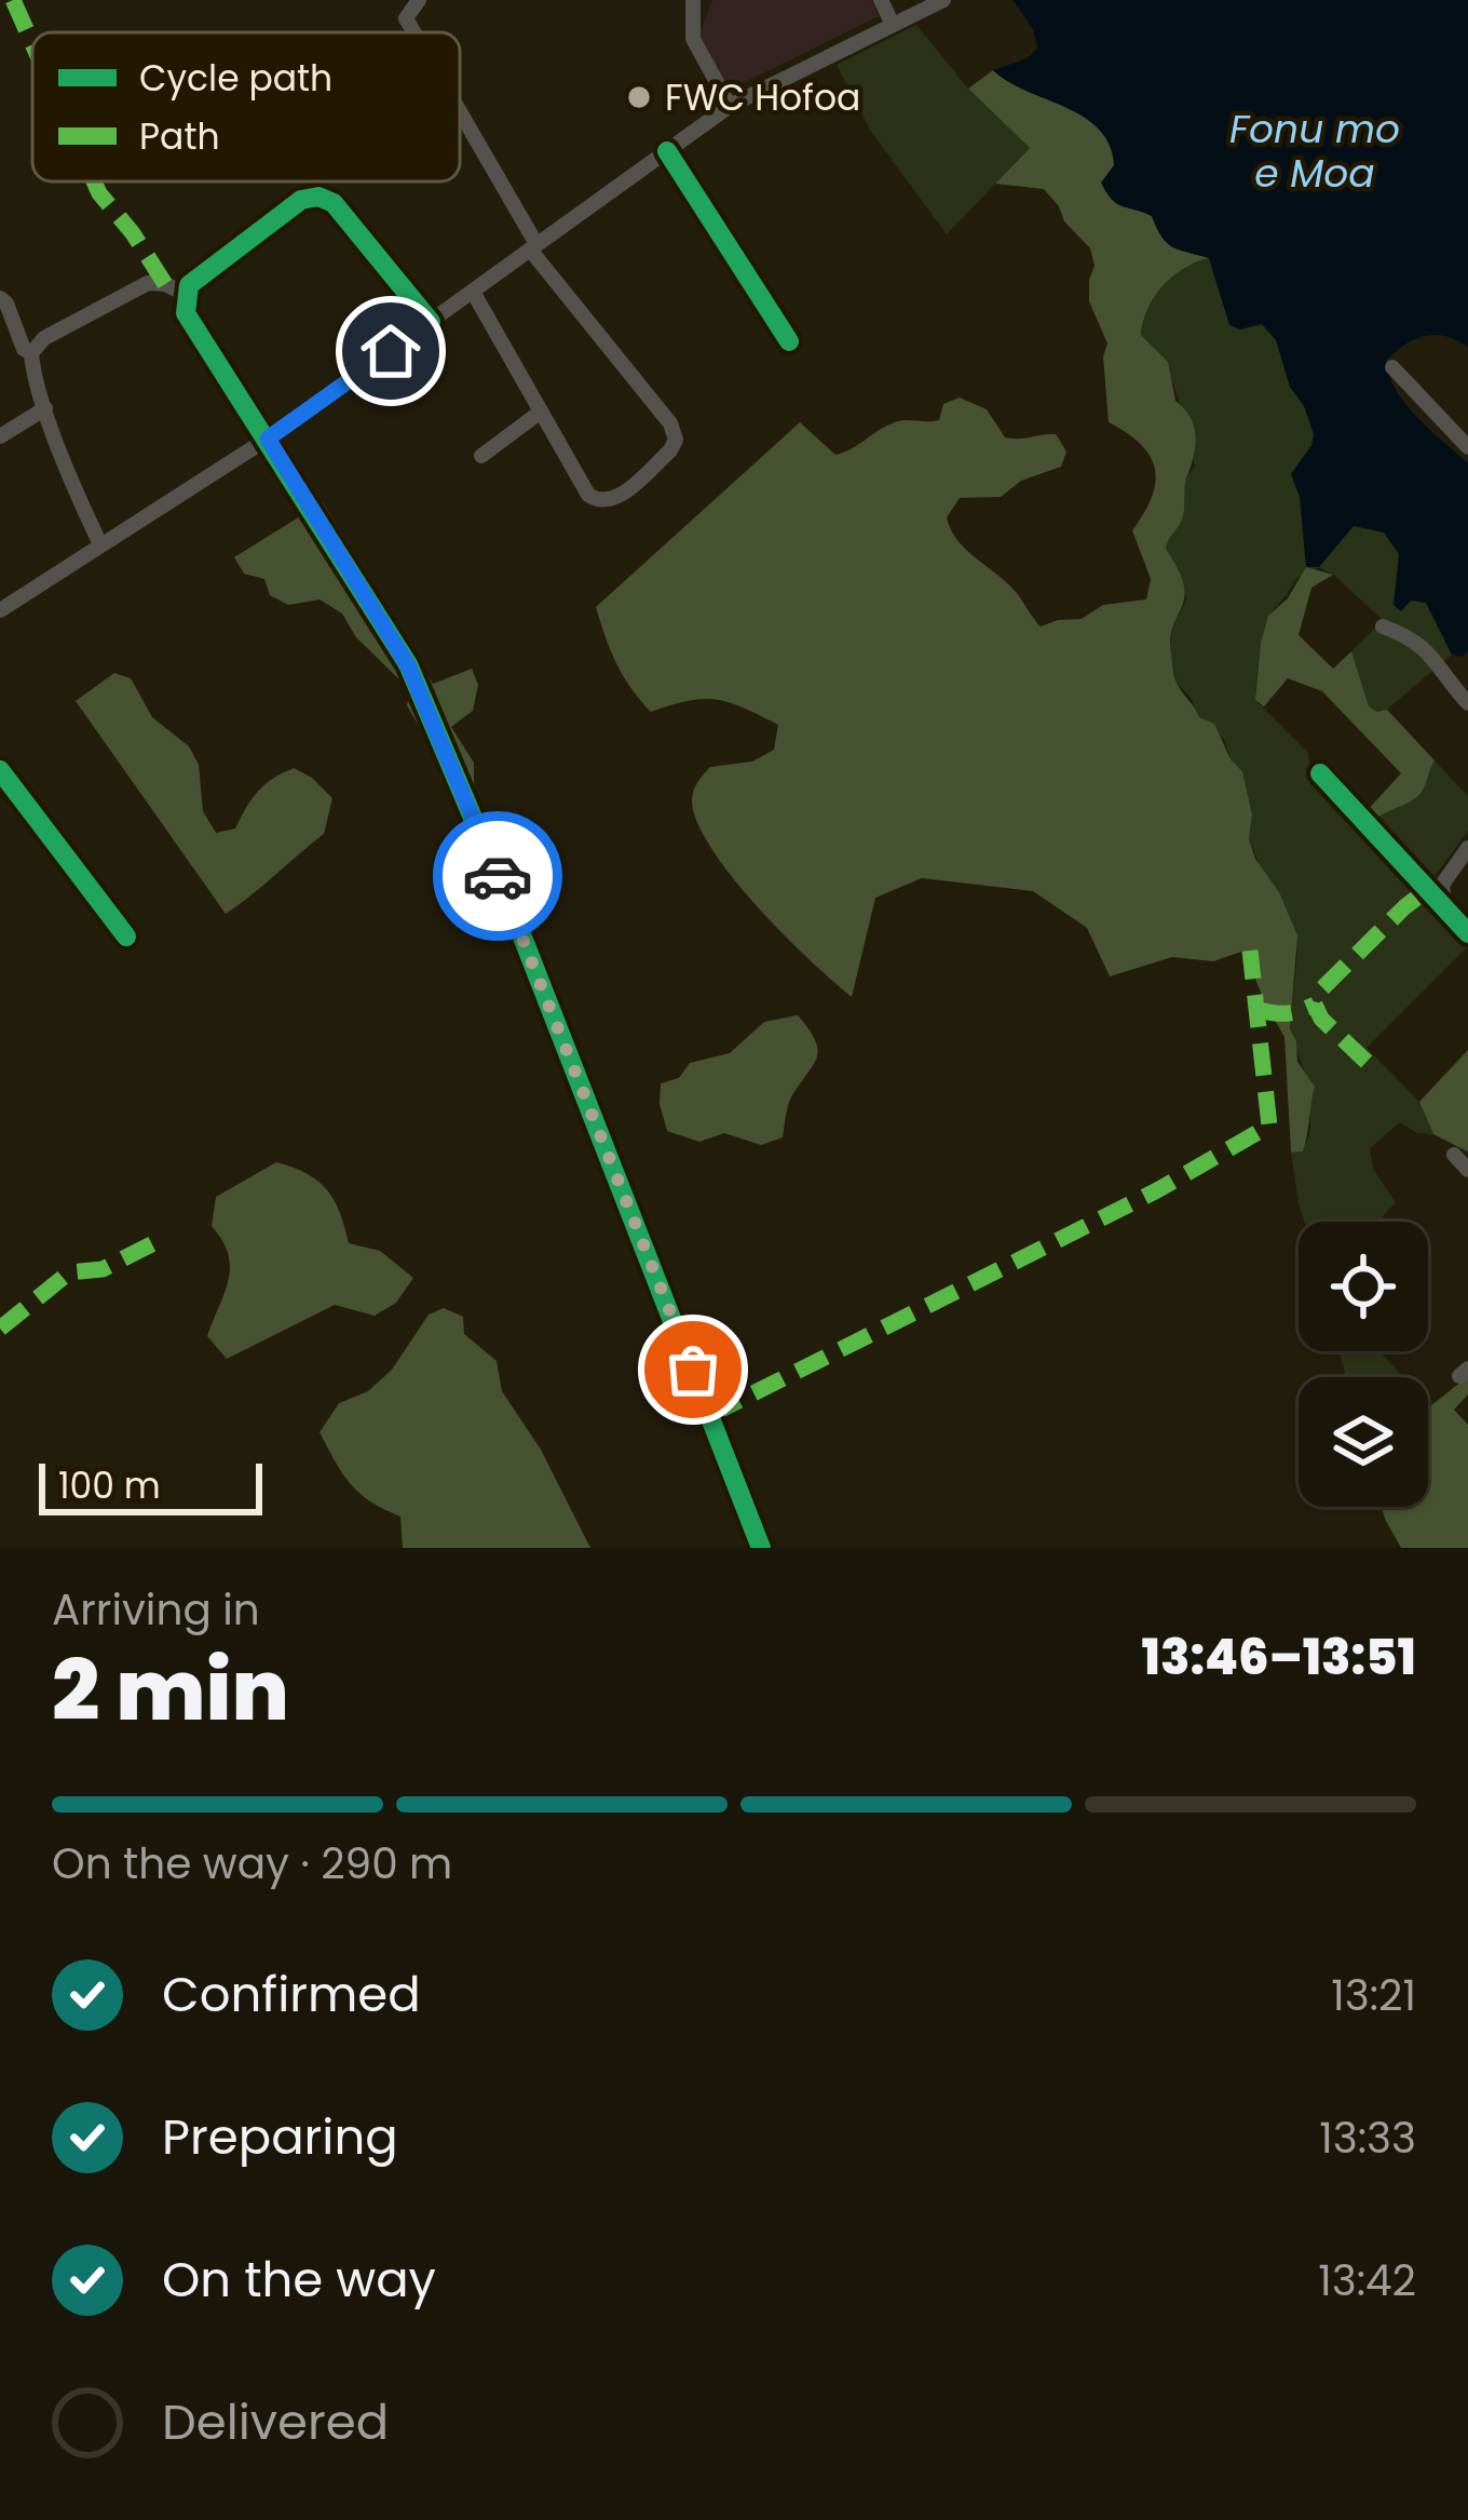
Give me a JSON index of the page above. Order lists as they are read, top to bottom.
{
  "water": ["Fonu mo e Moa"],
  "places": ["FWC Hofoa"],
  "legend": ["Cycle path", "Path"],
  "scale_bar": "100 m",
  "page": {
    "scale": "100 m",
    "heading": ["2 min", "Arriving in", "13:46–13:51"],
    "bar": "On the way · 290 m",
    "list": [
      ["Confirmed", "13:21"],
      ["Preparing", "13:33"],
      ["On the way", "13:42"],
      "Delivered"
    ]
  }
}
